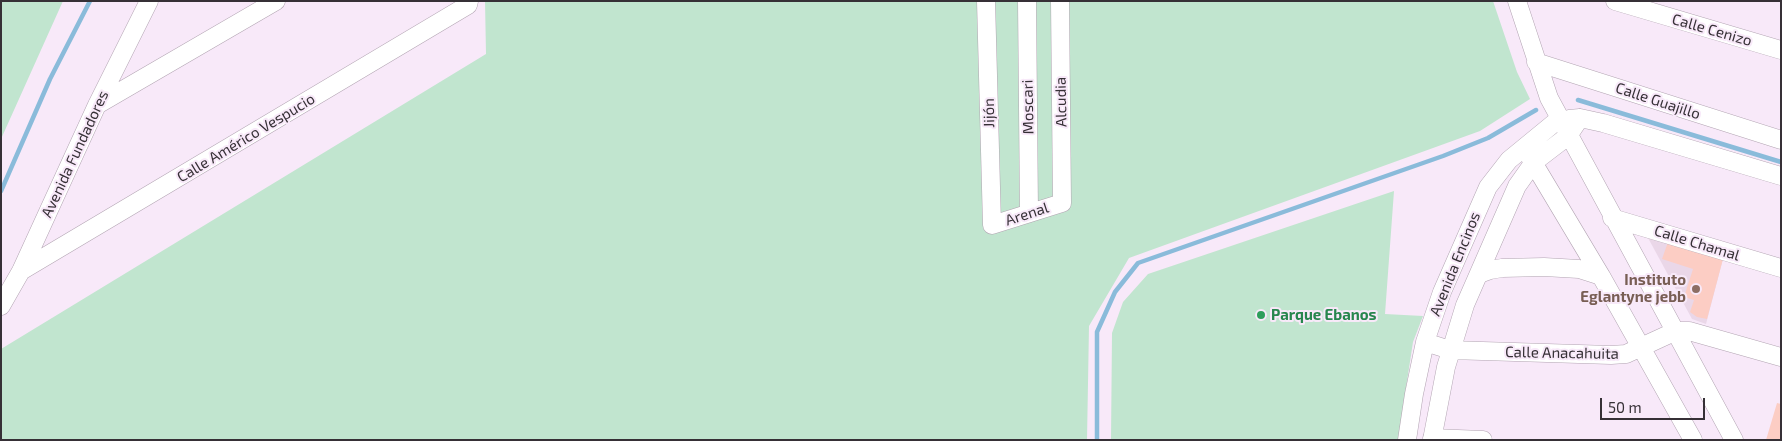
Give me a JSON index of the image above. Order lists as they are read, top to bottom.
{
  "streets": {
    "street": [
      "Calle Cenizo",
      "Calle Guajillo",
      "Alcudia",
      "Moscari",
      "Jijón",
      "Calle Américo Vespucio",
      "Avenida Fundadores",
      "Arenal",
      "Calle Chamal",
      "Avenida Encinos",
      "Calle Anacahuita"
    ]
  },
  "crossings": [
    ["Alcudia", "Arenal"],
    ["Moscari", "Arenal"],
    ["Jijón", "Arenal"],
    ["Calle Américo Vespucio", "Avenida Fundadores"],
    ["Avenida Encinos", "Calle Anacahuita"]
  ],
  "places": ["Instituto Eglantyne jebb", "Parque Ebanos"],
  "scale_bar": "50 m"
}
